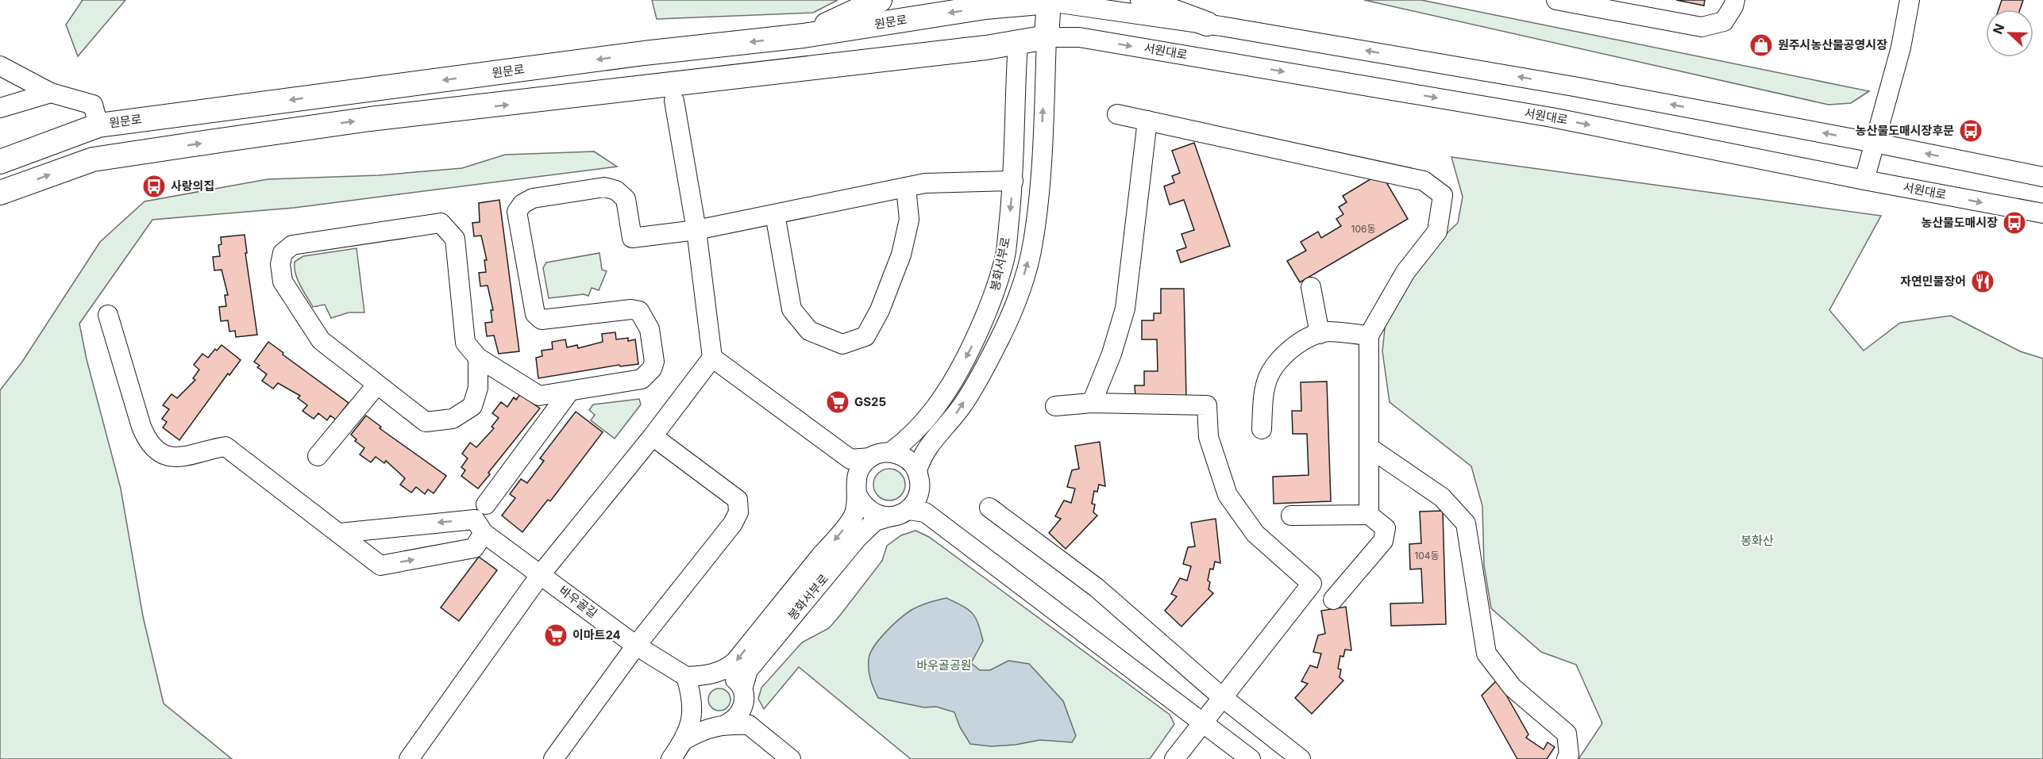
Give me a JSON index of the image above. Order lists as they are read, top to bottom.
{
  "streets": {
    "main road": ["원문로"],
    "street": ["서원대로", "봉화서부로", "바우골길"]
  },
  "crossings": [
    ["서원대로", "봉화서부로"]
  ],
  "parks": ["봉화산", "바우골공원"],
  "places": {
    "shop": ["원주시농산물공영시장"],
    "bus stop": ["농산물도매시장후문", "사랑의집", "농산물도매시장"],
    "restaurant": ["자연민물장어"],
    "supermarket": ["GS25", "이마트24"]
  },
  "house_numbers": ["106동", "104동"],
  "north": "left"
}
